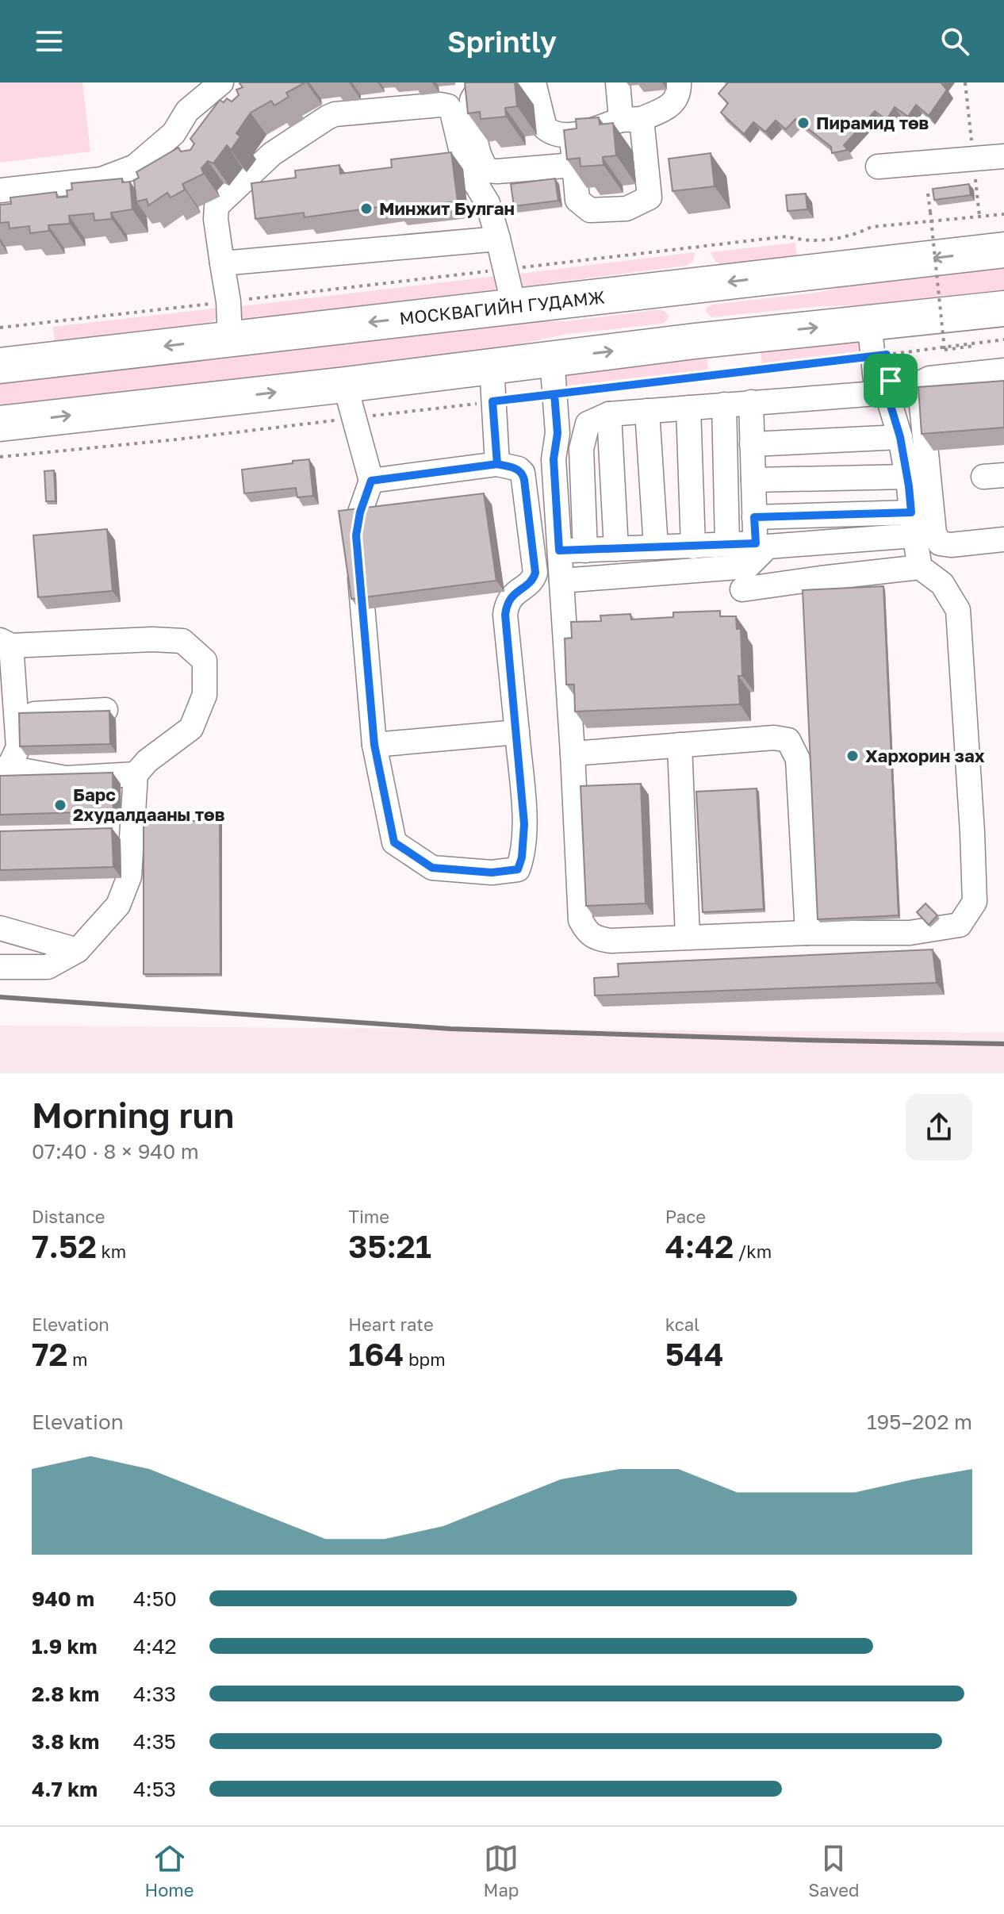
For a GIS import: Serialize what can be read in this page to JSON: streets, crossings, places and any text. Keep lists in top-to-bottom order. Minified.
{"streets":{"highway":["МОСКВАГИЙН ГУДАМЖ"]},"places":["Пирамид төв","Минжит Булган","Хархорин зах","Барс 2худалдааны төв"],"page":{"header":"Sprintly","heading":["Morning run","07:40 · 8 × 940 m"],"stats":[["Distance","7.52 km"],["Time","35:21"],["Pace","4:42 /km"],["Elevation","72 m"],["Heart rate","164 bpm"],["kcal","544"]],"chart":["Elevation","195–202 m"],"list":[{"name":"940 m","note":"4:50"},{"name":"1.9 km","note":"4:42"},{"name":"2.8 km","note":"4:33"},{"name":"3.8 km","note":"4:35"},{"name":"4.7 km","note":"4:53"}],"tabs":["Home","Map","Saved"]}}
